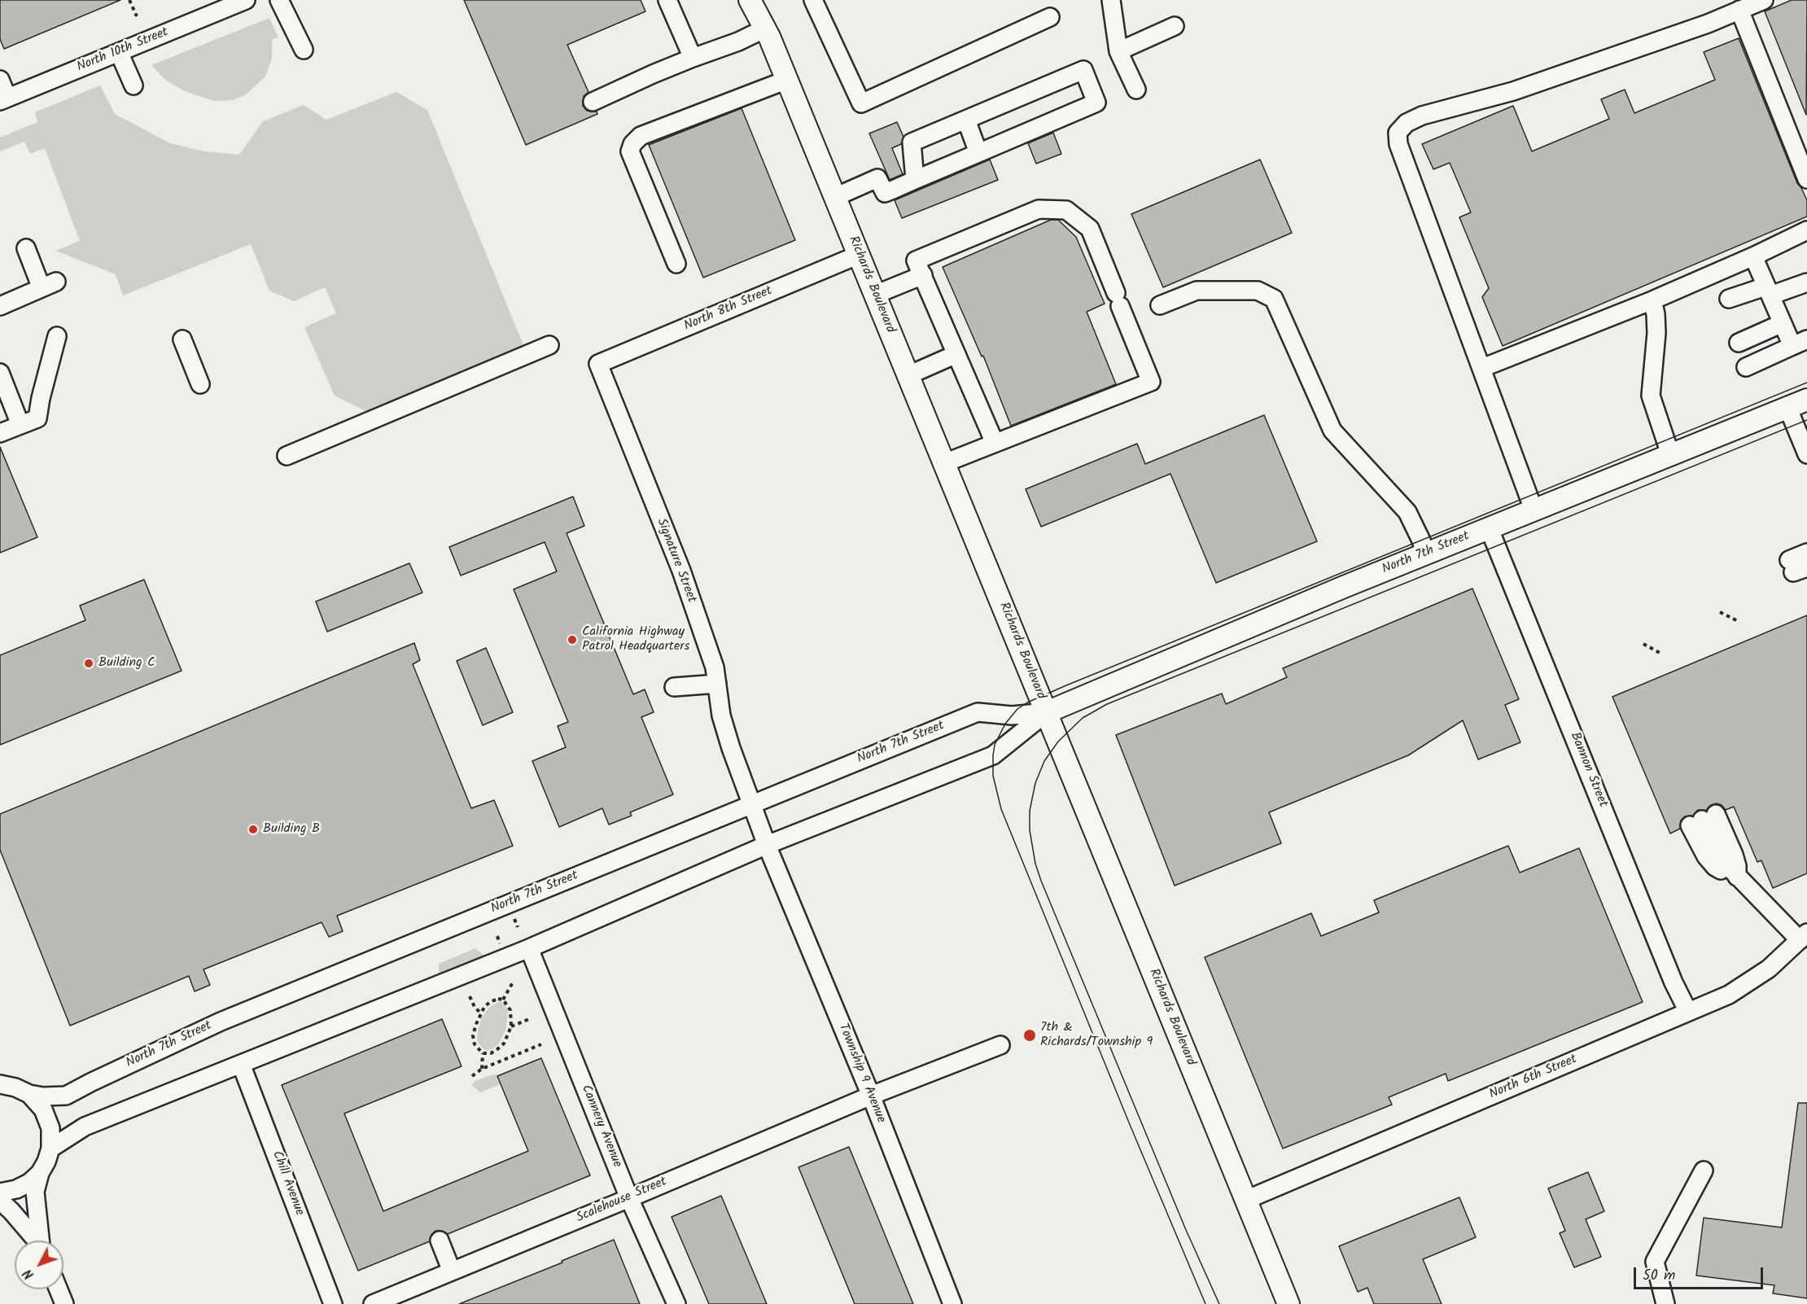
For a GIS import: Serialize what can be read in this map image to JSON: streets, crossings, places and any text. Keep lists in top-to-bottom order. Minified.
{"streets":{"main road":["Richards Boulevard","North 7th Street"],"street":["North 10th Street","North 8th Street","Signature Street","Bannon Street","Township 9 Avenue","North 6th Street","Cannery Avenue","Chill Avenue","Scalehouse Street"]},"crossings":[["Richards Boulevard","North 8th Street"],["Richards Boulevard","North 7th Street"],["Richards Boulevard","North 6th Street"],["North 8th Street","Signature Street"],["North 7th Street","Signature Street"],["North 7th Street","Bannon Street"],["North 7th Street","Township 9 Avenue"],["North 7th Street","Cannery Avenue"],["North 7th Street","Chill Avenue"],["Signature Street","Township 9 Avenue"],["Bannon Street","North 6th Street"],["Township 9 Avenue","Scalehouse Street"],["Cannery Avenue","Scalehouse Street"]],"places":["California Highway Patrol Headquarters","Building C","Building B","7th & Richards/Township 9"],"scale_bar":"50 m","north":"bottom left"}
